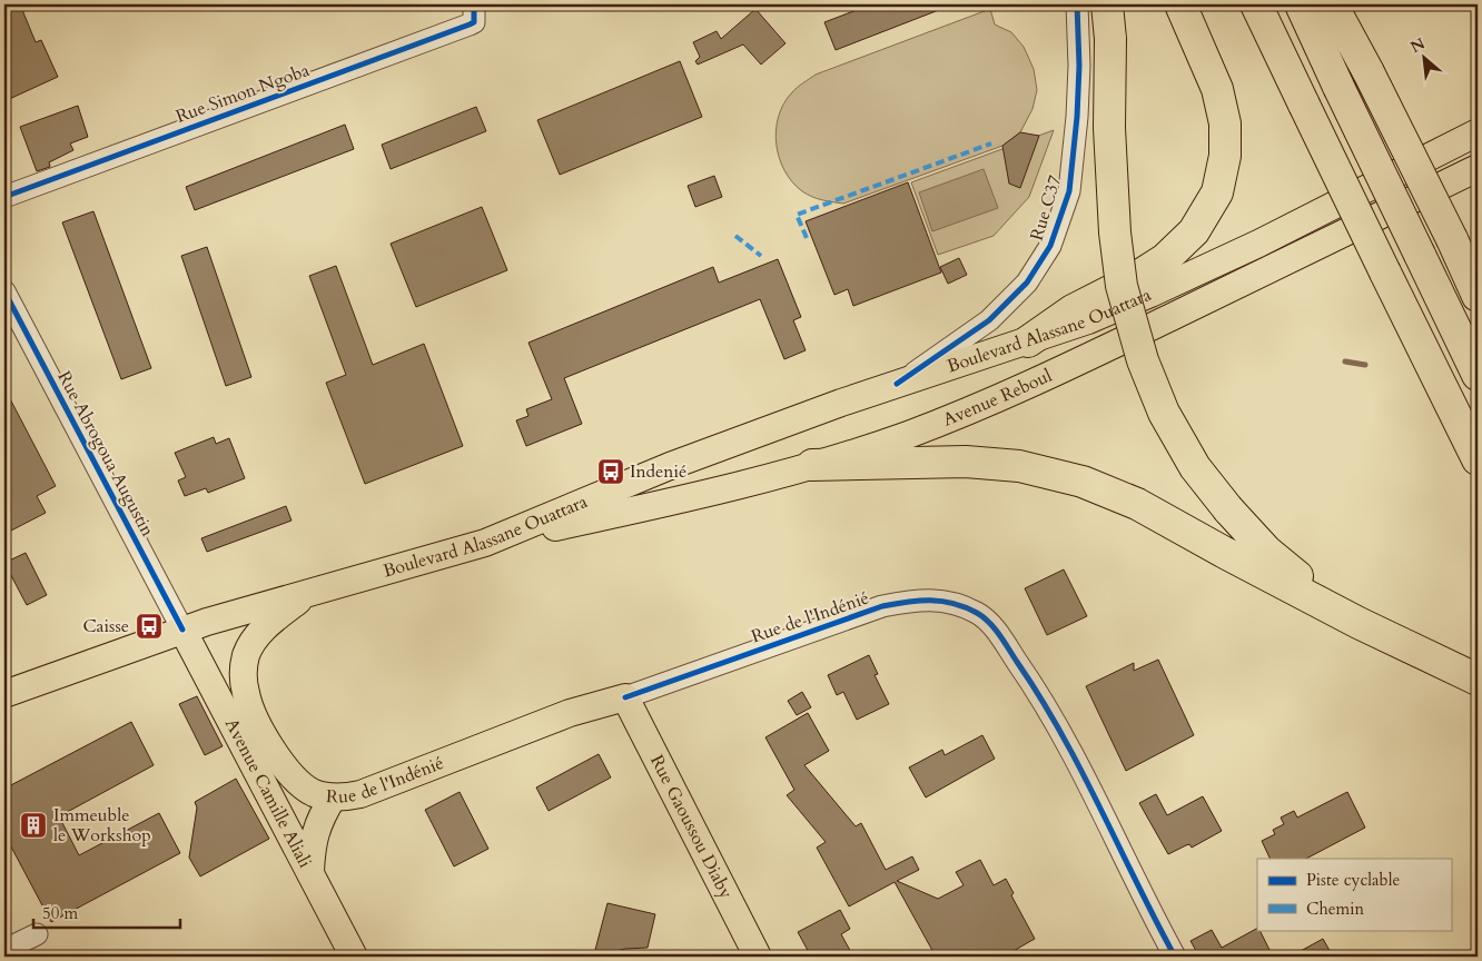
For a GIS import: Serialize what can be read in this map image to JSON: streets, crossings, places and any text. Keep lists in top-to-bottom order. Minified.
{"streets":{"main road":["Boulevard Alassane Ouattara","Avenue Reboul","Rue de l'Indénié","Avenue Camille Aliali","Rue Gaoussou Diaby"],"street":["Rue Simon Ngoba","Rue C37","Rue Abrogoua Augustin"]},"crossings":[["Rue C37","Boulevard Alassane Ouattara"],["Boulevard Alassane Ouattara","Avenue Reboul"],["Boulevard Alassane Ouattara","Rue Abrogoua Augustin"],["Boulevard Alassane Ouattara","Rue de l'Indénié"],["Boulevard Alassane Ouattara","Avenue Camille Aliali"],["Rue Abrogoua Augustin","Avenue Camille Aliali"],["Rue de l'Indénié","Rue Gaoussou Diaby"]],"places":{"bus stop":["Indenié","Caisse"],"building":["Immeuble le Workshop"]},"legend":["Piste cyclable","Chemin"],"scale_bar":"50 m","north":"top left"}
